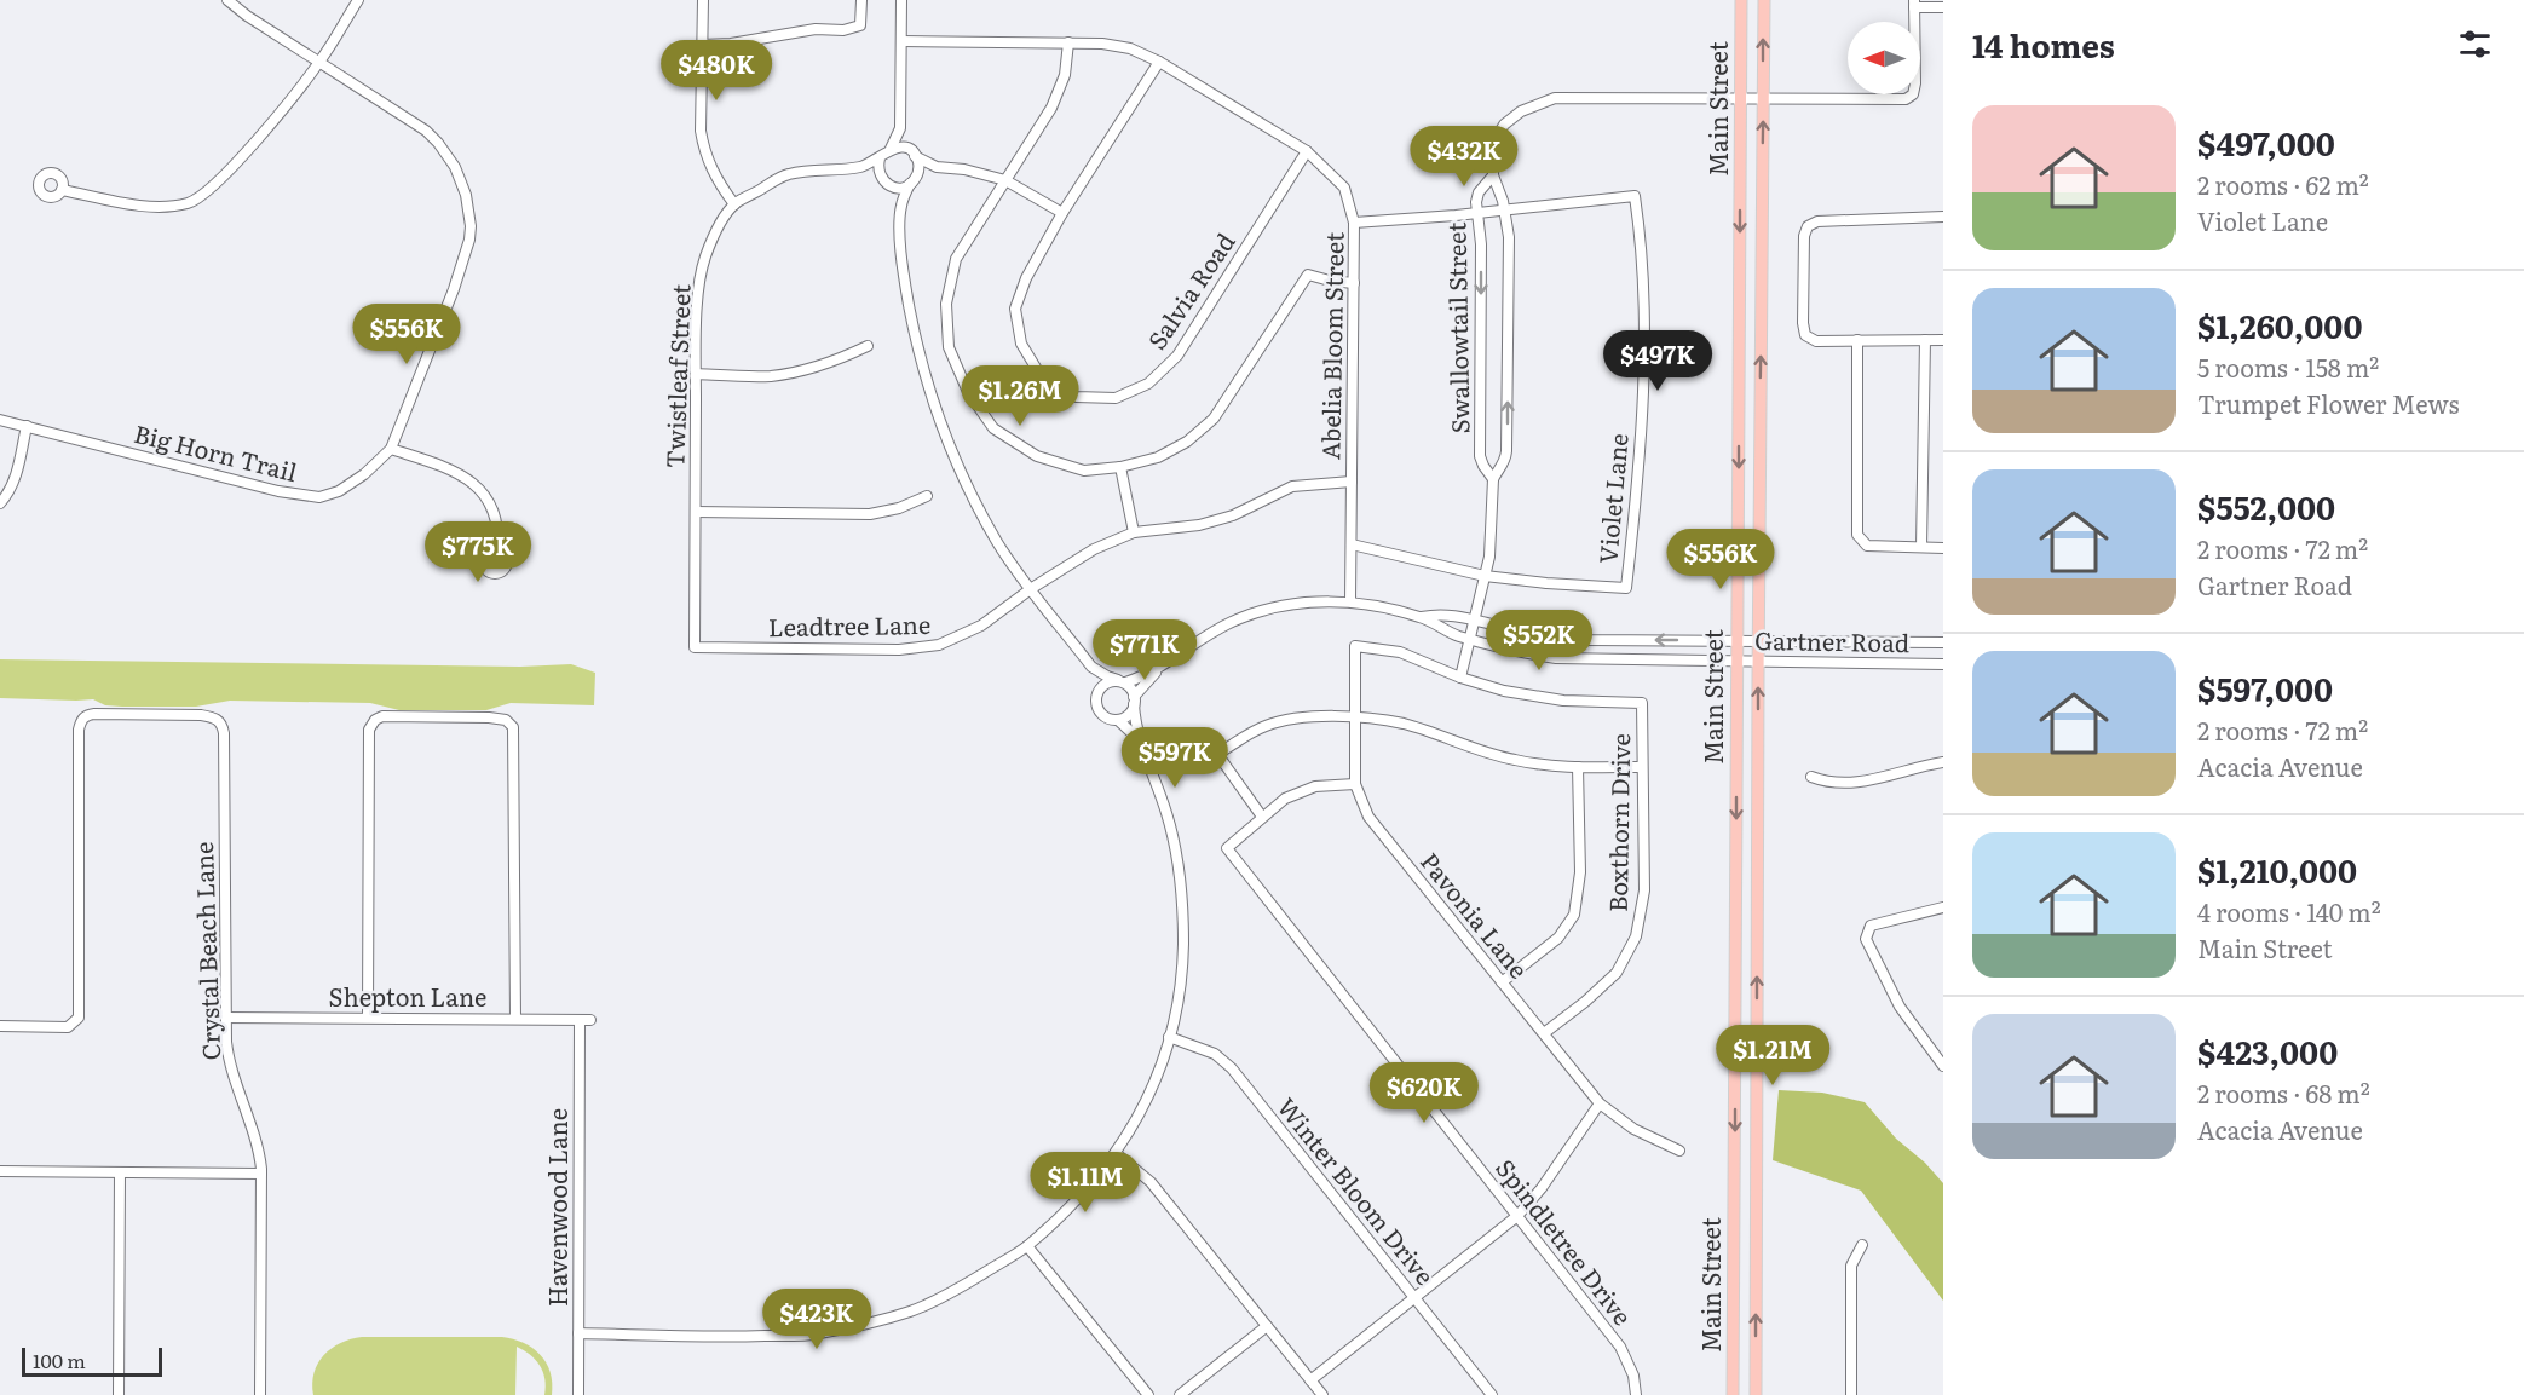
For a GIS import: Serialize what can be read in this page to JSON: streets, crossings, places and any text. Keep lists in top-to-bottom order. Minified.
{"streets":{"main road":["Main Street"],"street":["Salvia Road","Swallowtail Street","Abelia Bloom Street","Twistleaf Street","Big Horn Trail","Violet Lane","Leadtree Lane","Gartner Road","Boxthorn Drive","Pavonia Lane","Crystal Beach Lane","Shepton Lane","Winter Bloom Drive","Havenwood Lane","Spindletree Drive"]},"crossings":[["Main Street","Swallowtail Street"],["Main Street","Gartner Road"],["Salvia Road","Abelia Bloom Street"],["Swallowtail Street","Violet Lane"],["Swallowtail Street","Gartner Road"],["Swallowtail Street","Boxthorn Drive"],["Swallowtail Street","Pavonia Lane"],["Abelia Bloom Street","Leadtree Lane"],["Abelia Bloom Street","Gartner Road"],["Twistleaf Street","Leadtree Lane"],["Boxthorn Drive","Pavonia Lane"],["Crystal Beach Lane","Shepton Lane"],["Shepton Lane","Havenwood Lane"]],"scale_bar":"100 m","north":"left","page":{"heading":"14 homes","price":["$480K","$432K","$556K","$497K","$1.26M","$775K","$556K","$552K","$771K","$597K","$1.21M","$620K","$1.11M","$423K"],"list":[{"name":"$497,000","note":"2 rooms · 62 m² · Violet Lane"},{"name":"$1,260,000","note":"5 rooms · 158 m² · Trumpet Flower Mews"},{"name":"$552,000","note":"2 rooms · 72 m² · Gartner Road"},{"name":"$597,000","note":"2 rooms · 72 m² · Acacia Avenue"},{"name":"$1,210,000","note":"4 rooms · 140 m² · Main Street"},{"name":"$423,000","note":"2 rooms · 68 m² · Acacia Avenue"}],"scale":"100 m"}}
